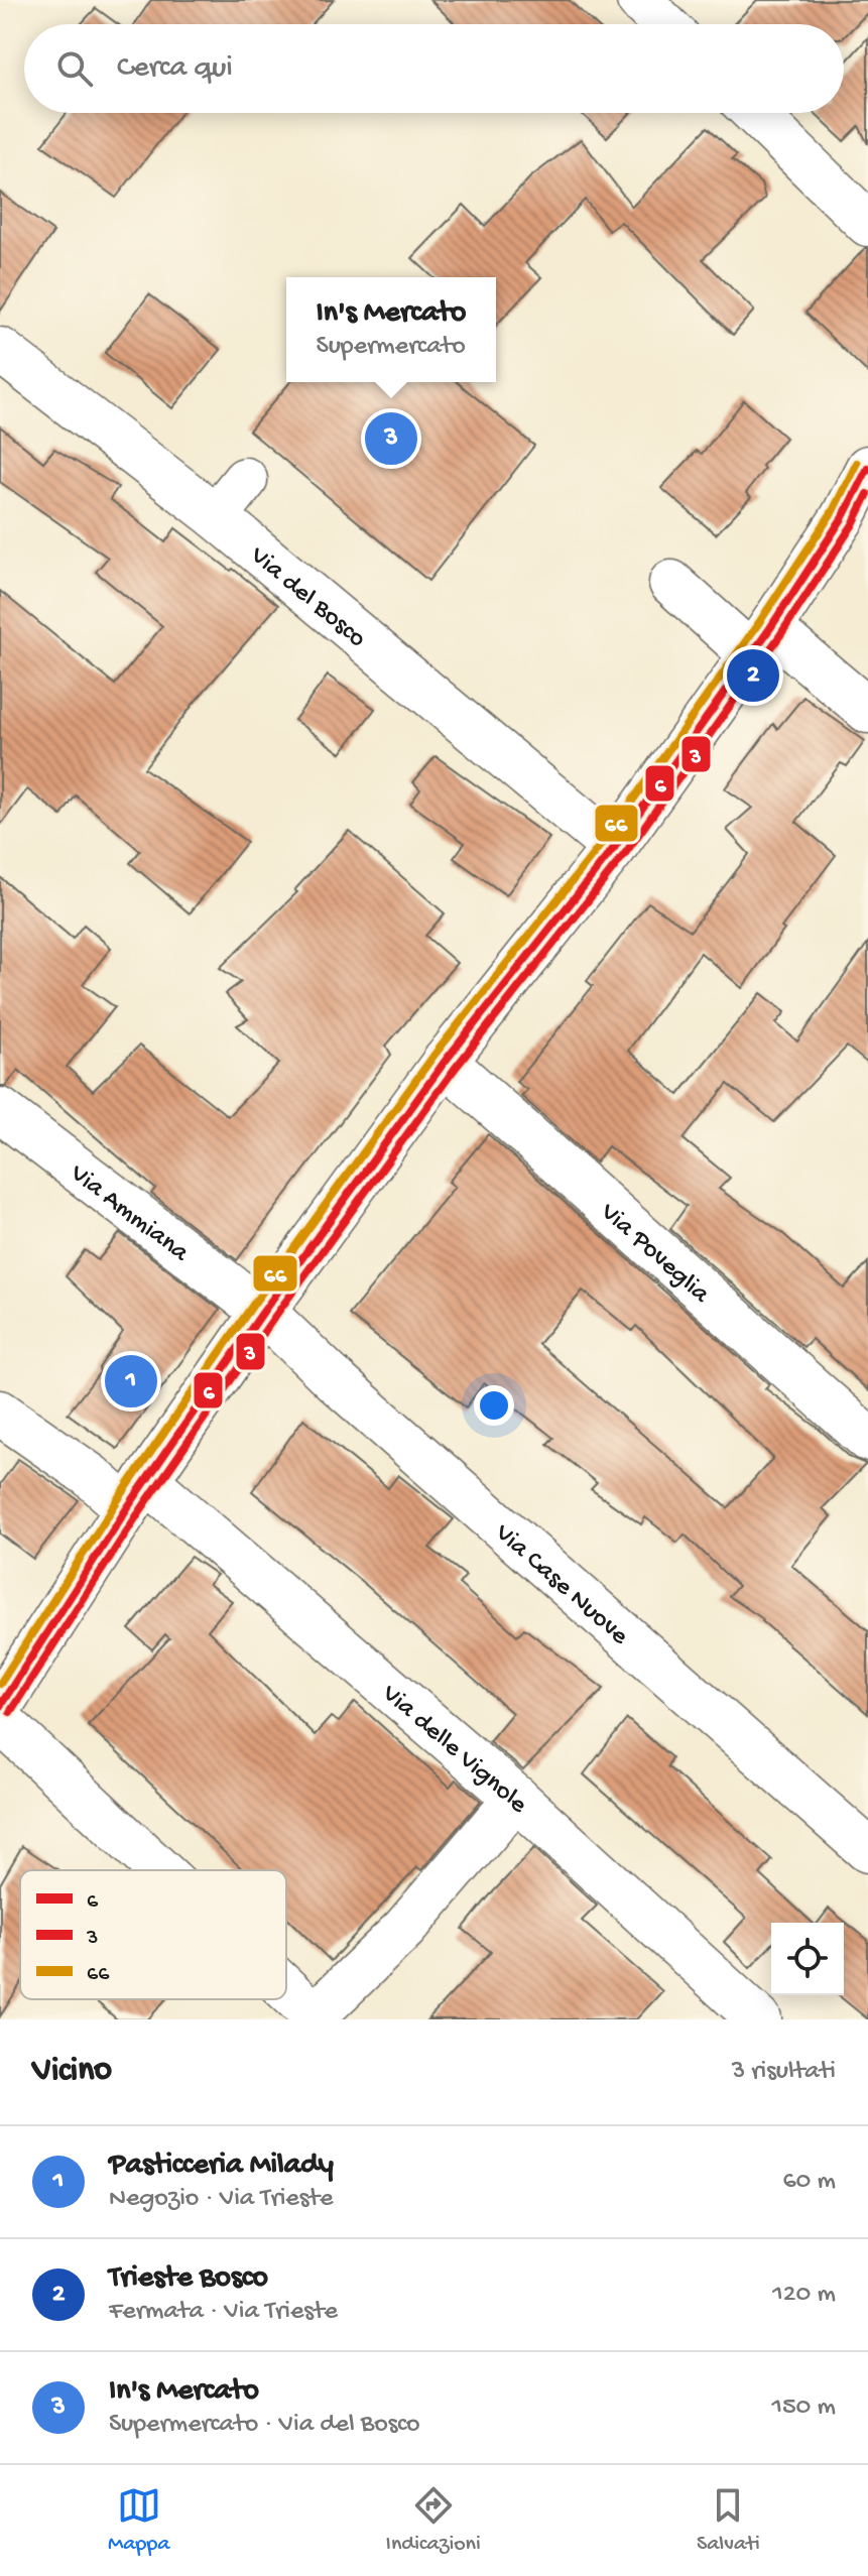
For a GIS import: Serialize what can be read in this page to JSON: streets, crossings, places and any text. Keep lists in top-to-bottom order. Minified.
{"streets":{"street":["Via del Bosco","Via Ammiana","Via Poveglia","Via Case Nuove","Via delle Vignole"]},"crossings":[["Via Ammiana","Via Case Nuove"]],"lines":["transit line 66","transit line 6","transit line 3"],"legend":["6","3","66"],"page":{"search":"Cerca qui","popup":["In's Mercato","Supermercato"],"pins":["3","2","1"],"heading":["Vicino","3 risultati"],"list":[{"mark":"1","name":"Pasticceria Milady","note":"Negozio · Via Trieste","value":"60 m"},{"mark":"2","name":"Trieste Bosco","note":"Fermata · Via Trieste","value":"120 m"},{"mark":"3","name":"In's Mercato","note":"Supermercato · Via del Bosco","value":"150 m"}],"nav":["Mappa","Indicazioni","Salvati"]}}
